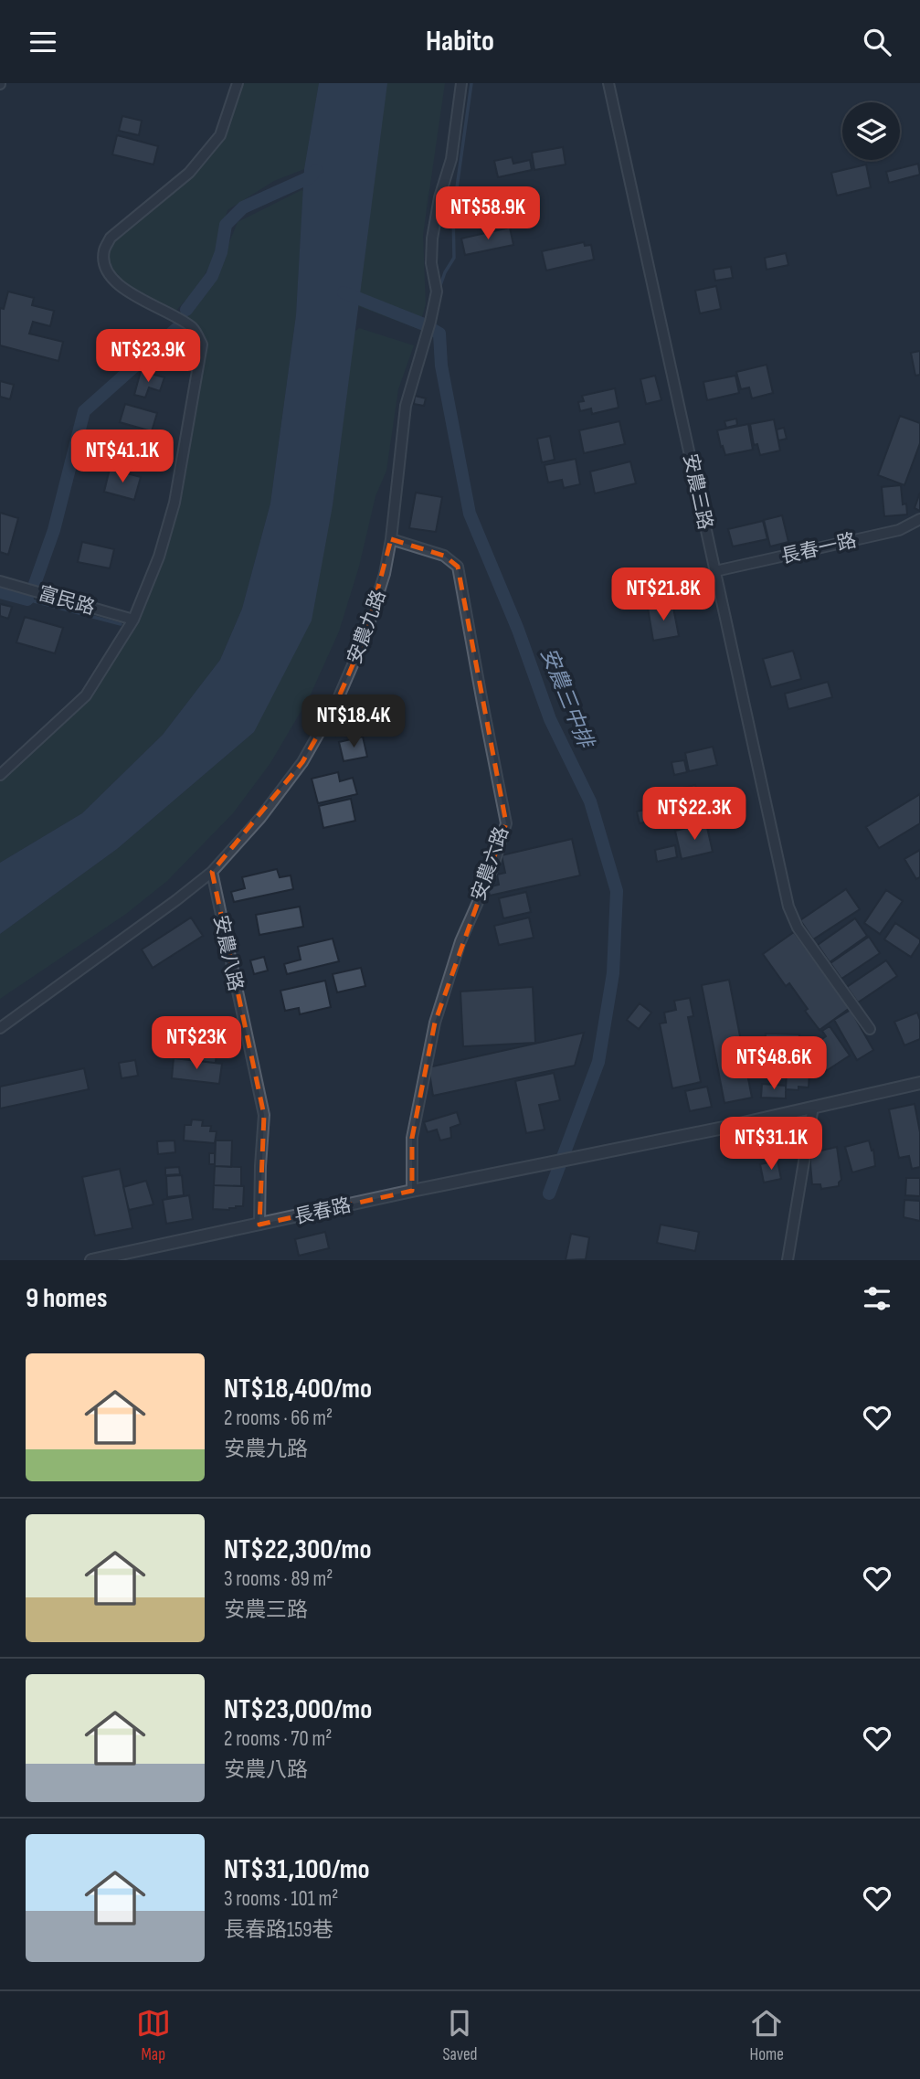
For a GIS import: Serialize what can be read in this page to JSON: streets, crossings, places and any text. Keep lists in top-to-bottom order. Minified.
{"streets":{"street":["安農三路","長春一路","富民路","安農九路","安農六路","安農八路","長春路"]},"crossings":[["安農三路","長春一路"],["安農九路","安農六路"],["安農九路","安農八路"],["安農六路","長春路"],["安農八路","長春路"]],"water":["安農三中排"],"page":{"header":"Habito","price":["NT$58.9K","NT$23.9K","NT$41.1K","NT$21.8K","NT$18.4K","NT$22.3K","NT$23K","NT$48.6K","NT$31.1K"],"heading":"9 homes","list":[{"name":"NT$18,400/mo","note":"2 rooms · 66 m² · 安農九路"},{"name":"NT$22,300/mo","note":"3 rooms · 89 m² · 安農三路"},{"name":"NT$23,000/mo","note":"2 rooms · 70 m² · 安農八路"},{"name":"NT$31,100/mo","note":"3 rooms · 101 m² · 長春路159巷"}],"tabs":["Map","Saved","Home"]}}
